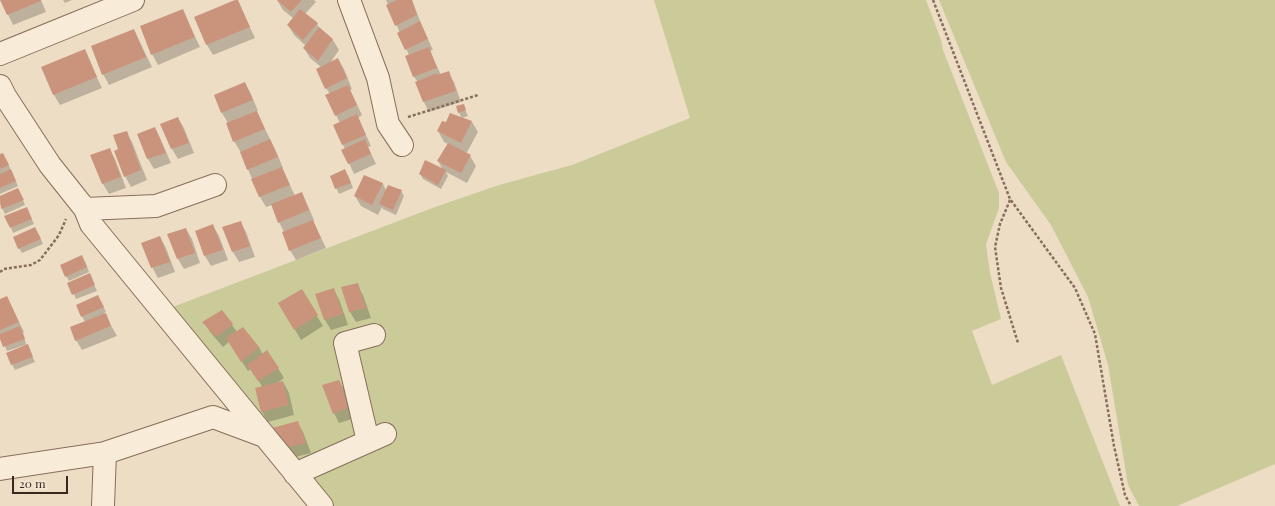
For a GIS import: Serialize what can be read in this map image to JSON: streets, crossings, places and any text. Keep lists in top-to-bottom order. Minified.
{"scale_bar":"20 m"}
